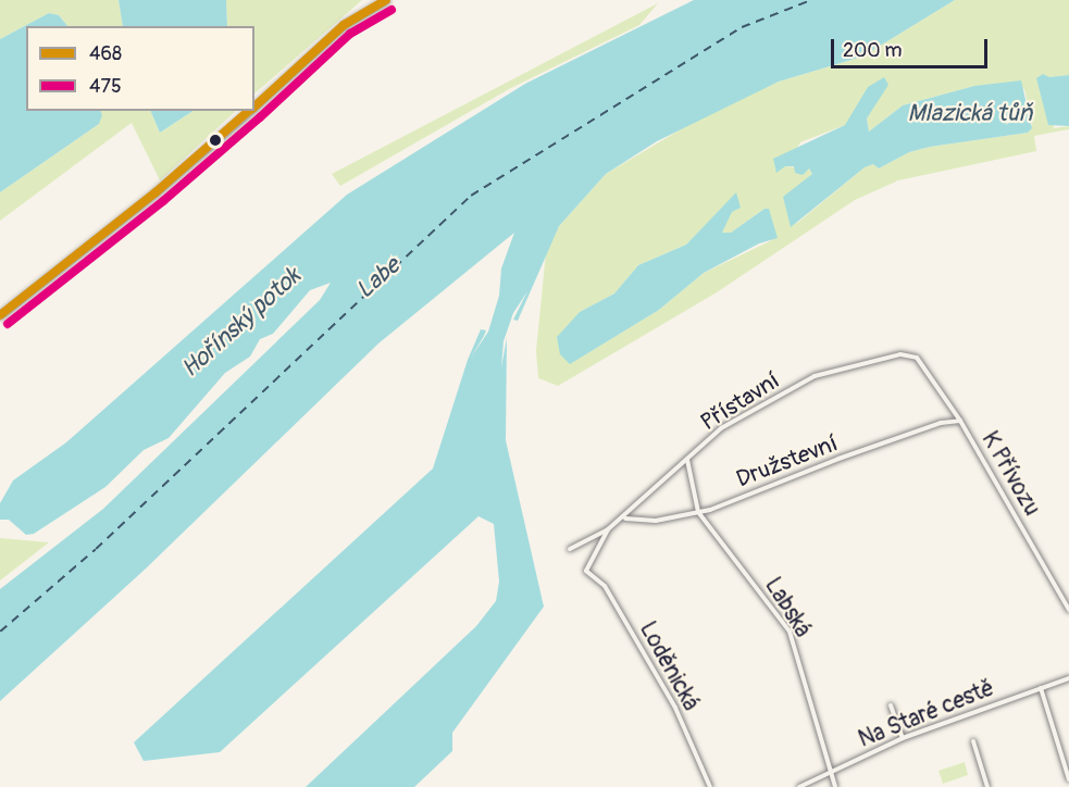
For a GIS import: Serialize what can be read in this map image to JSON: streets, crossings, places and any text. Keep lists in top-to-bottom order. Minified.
{"streets":{"street":["Přístavní","Družstevní","K Přívozu","Labská","Loděnická","Na Staré cestě"]},"crossings":[["Přístavní","Družstevní"],["Přístavní","K Přívozu"],["Přístavní","Labská"],["Přístavní","Loděnická"],["Družstevní","K Přívozu"],["Družstevní","Labská"],["Labská","Na Staré cestě"]],"water":["Mlazická tůň","Labe","Hořínský potok"],"lines":["transit line 468","transit line 475"],"legend":["468","475"],"scale_bar":"200 m"}
